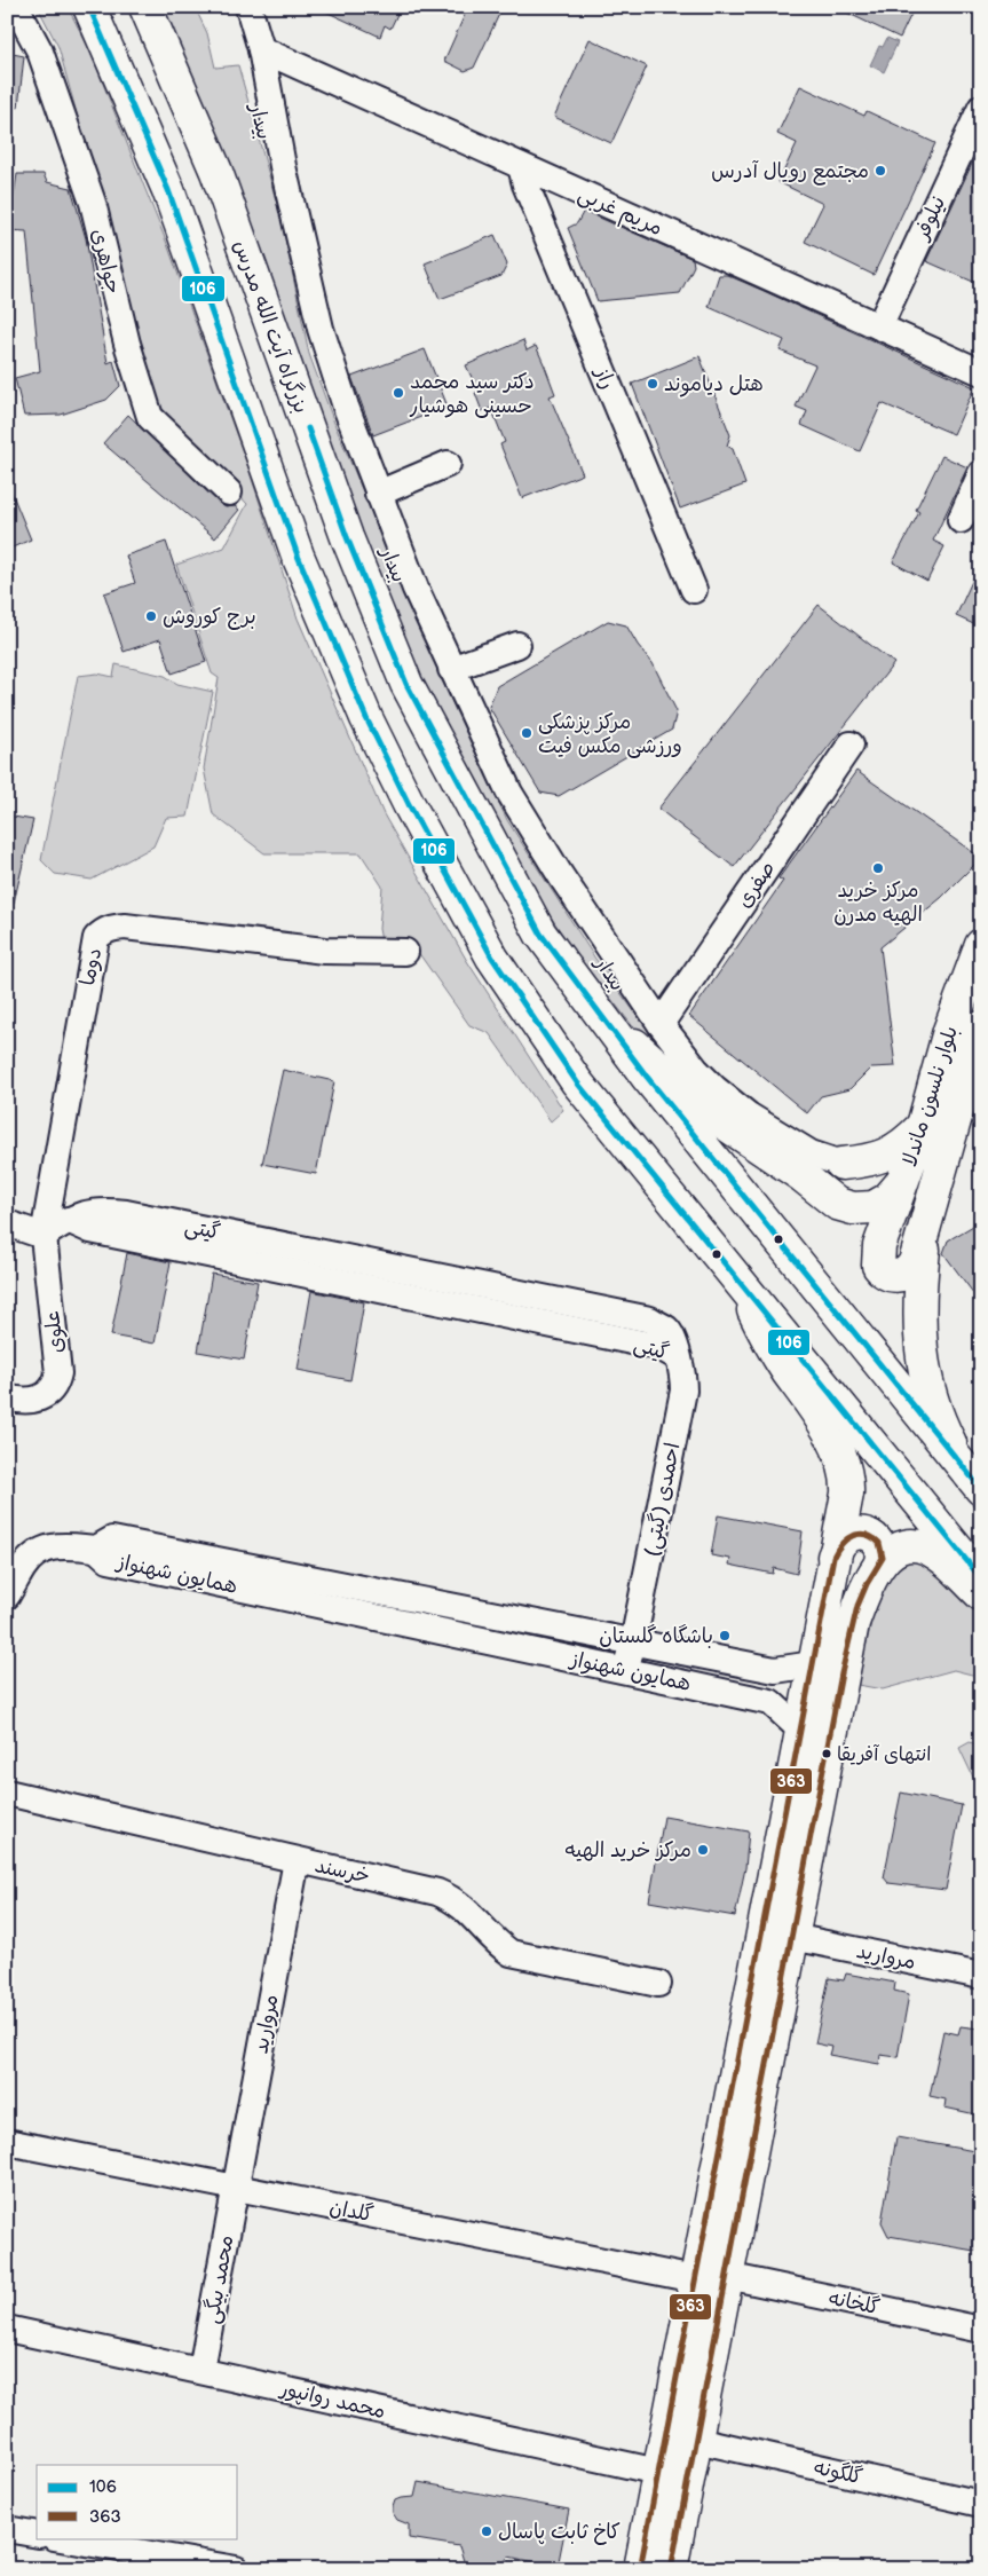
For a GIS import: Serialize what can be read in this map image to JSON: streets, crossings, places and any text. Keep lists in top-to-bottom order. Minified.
{"streets":{"main road":["بزرگراه آیت الله مدرس","بلوار نلسون ماندلا"],"street":["بیدار","مریم غربی","نیلوفر","جواهری","راز","صفری","دوما","گیتی","علوی","احمدی (گیتی)","همایون شهنواز","خرسند","مروارید","گلدان","محمد بيگی","گلخانه","محمد روانپور","گلگونه"]},"crossings":[["بیدار","مریم غربی"],["بیدار","صفری"],["مریم غربی","نیلوفر"],["مریم غربی","راز"],["دوما","گیتی"],["دوما","علوی"],["گیتی","علوی"],["گیتی","احمدی (گیتی)"],["احمدی (گیتی)","همایون شهنواز"],["خرسند","مروارید"],["مروارید","گلدان"],["مروارید","محمد بيگی"],["گلدان","محمد بيگی"],["محمد بيگی","محمد روانپور"]],"places":["مجتمع رویال آدرس","هتل دیاموند","دکتر سید محمد حسینی هوشیار","برج کوروش","مرکز پزشکی ورزشی مکس فیت","مرکز خرید الهیه مدرن","باشگاه گلستان","انتهای آفریقا","مرکز خرید الهیه","کاخ ثابت پاسال"],"lines":["transit line 106","transit line 363"],"legend":["106","363"]}
